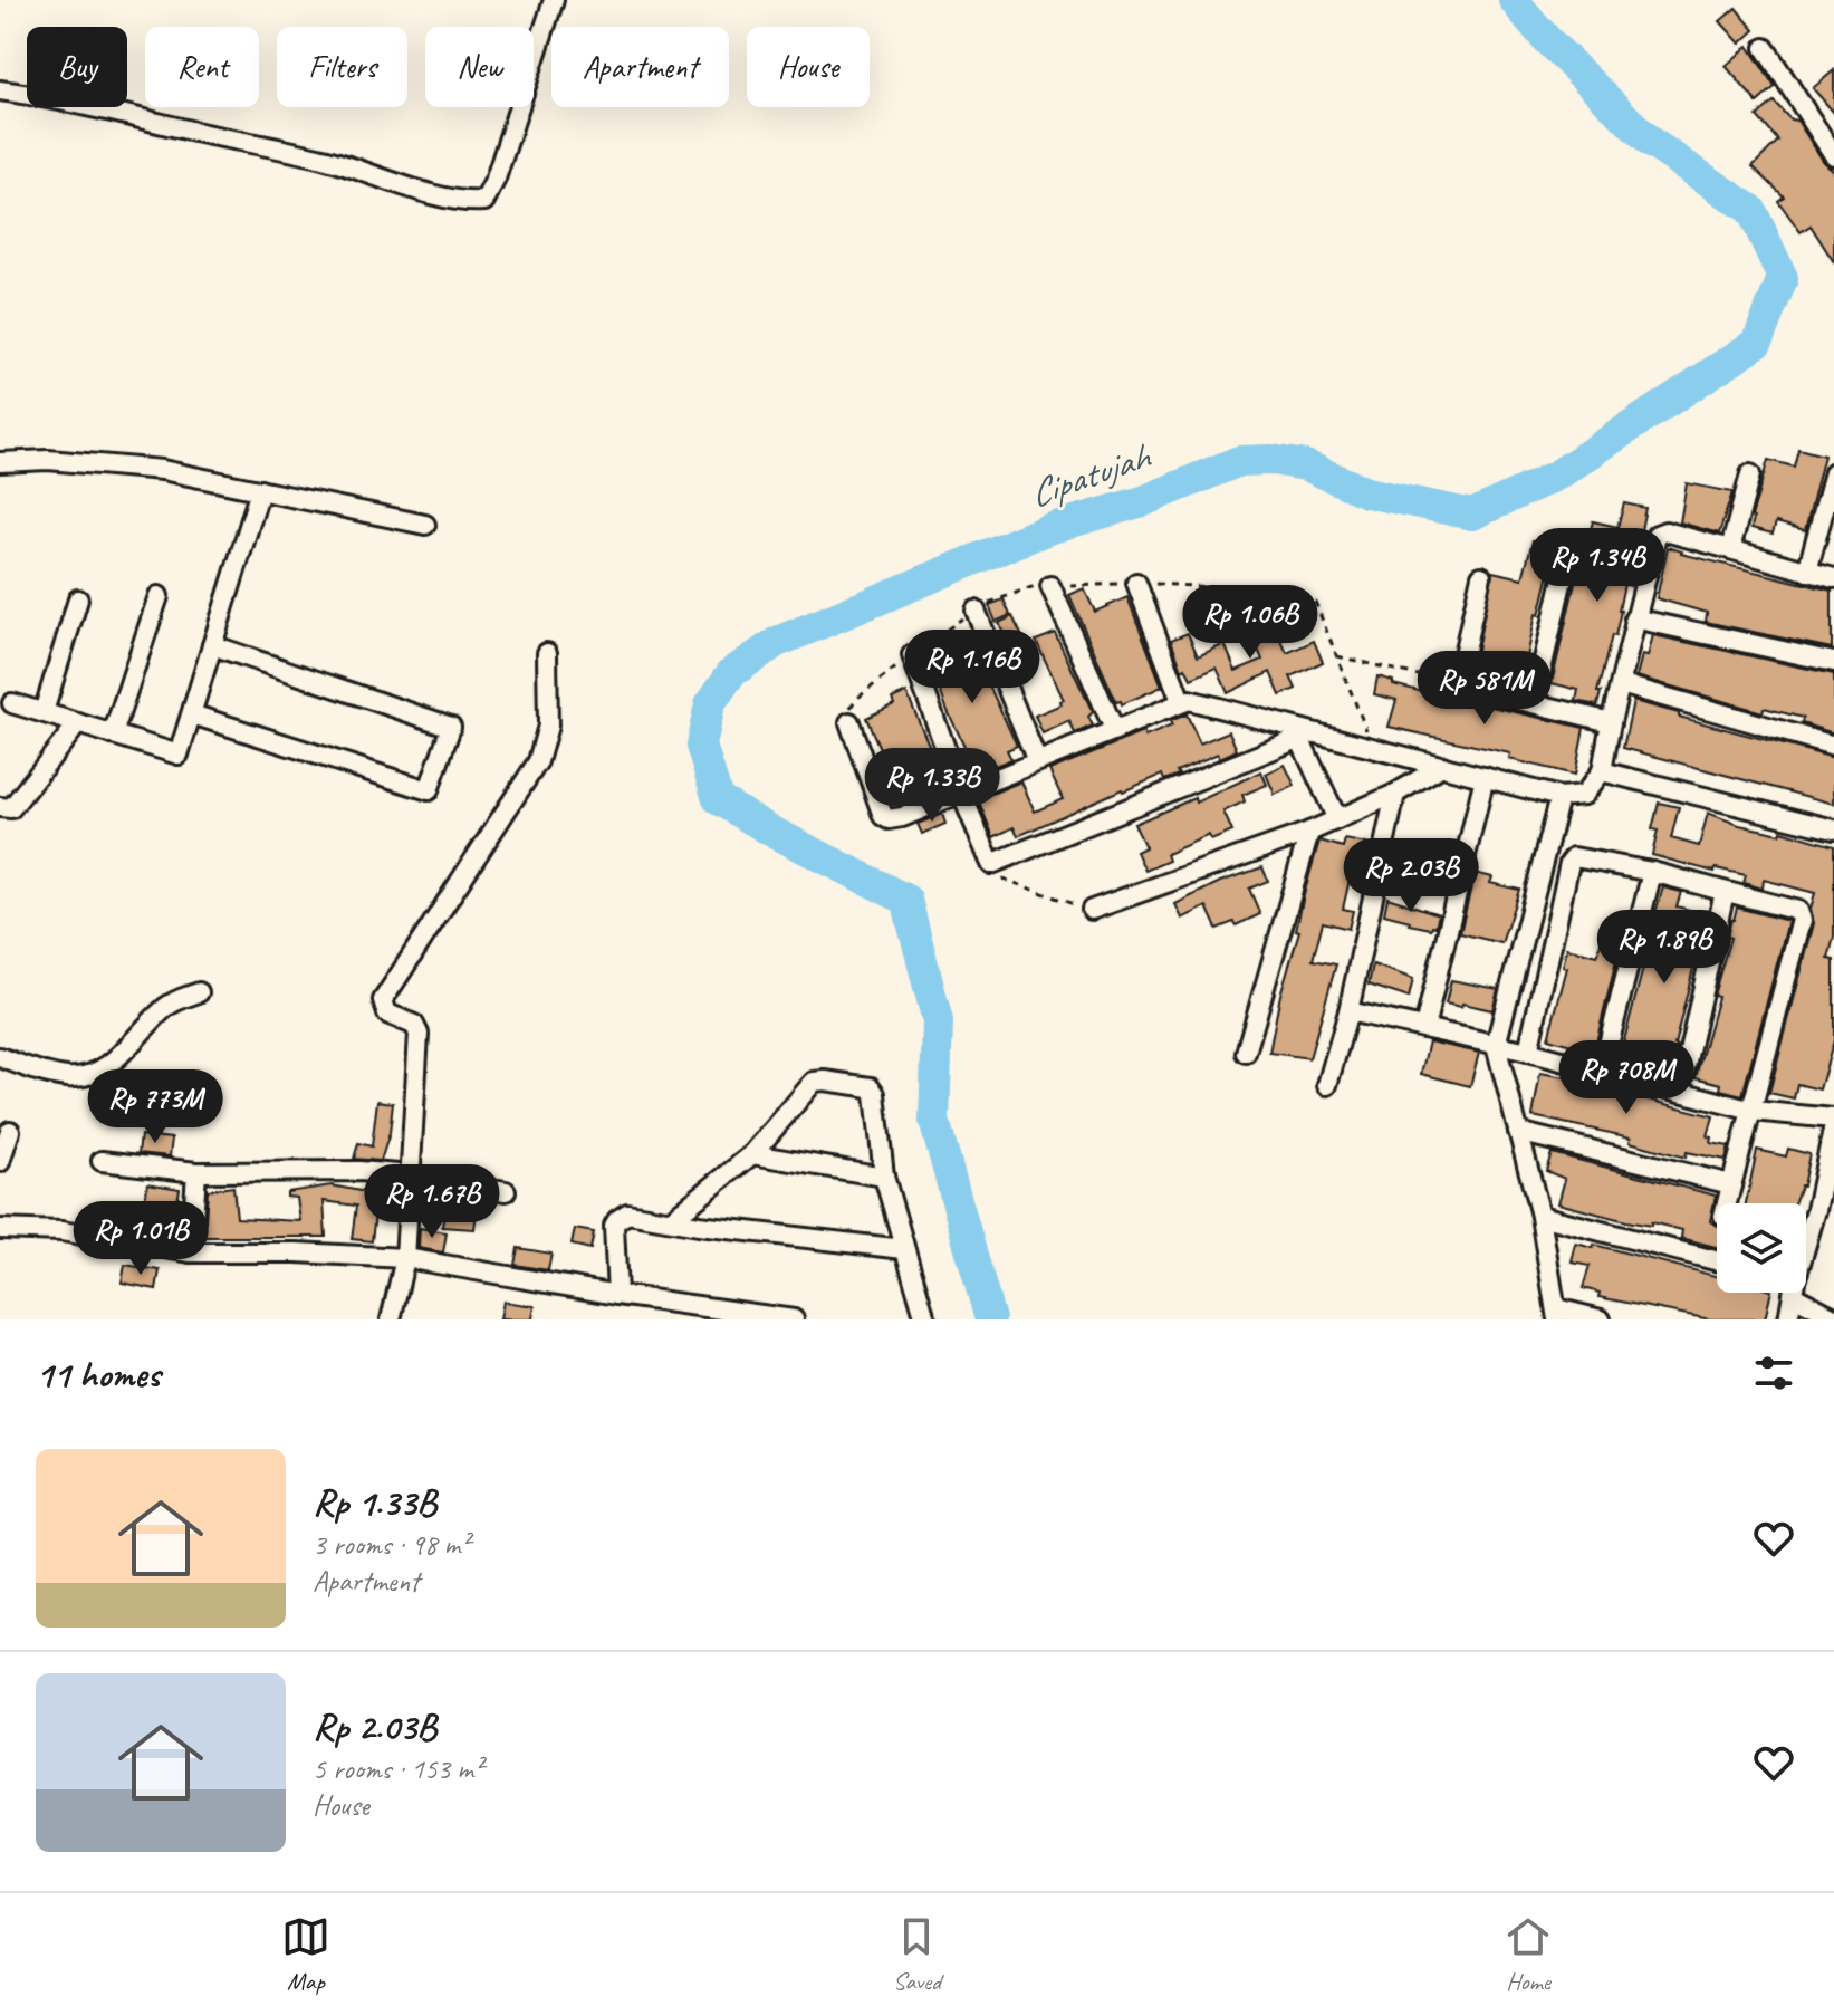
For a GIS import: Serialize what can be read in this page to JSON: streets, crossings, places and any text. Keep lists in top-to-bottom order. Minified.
{"water":["Cipatujah"],"page":{"chip":["Buy","Rent","Filters","New","Apartment","House"],"price":["Rp 1.34B","Rp 1.06B","Rp 1.16B","Rp 581M","Rp 1.33B","Rp 2.03B","Rp 1.89B","Rp 708M","Rp 773M","Rp 1.67B","Rp 1.01B"],"heading":"11 homes","list":[{"name":"Rp 1.33B","note":"3 rooms · 98 m² · Apartment"},{"name":"Rp 2.03B","note":"5 rooms · 153 m² · House"}],"tabs":["Map","Saved","Home"]}}
